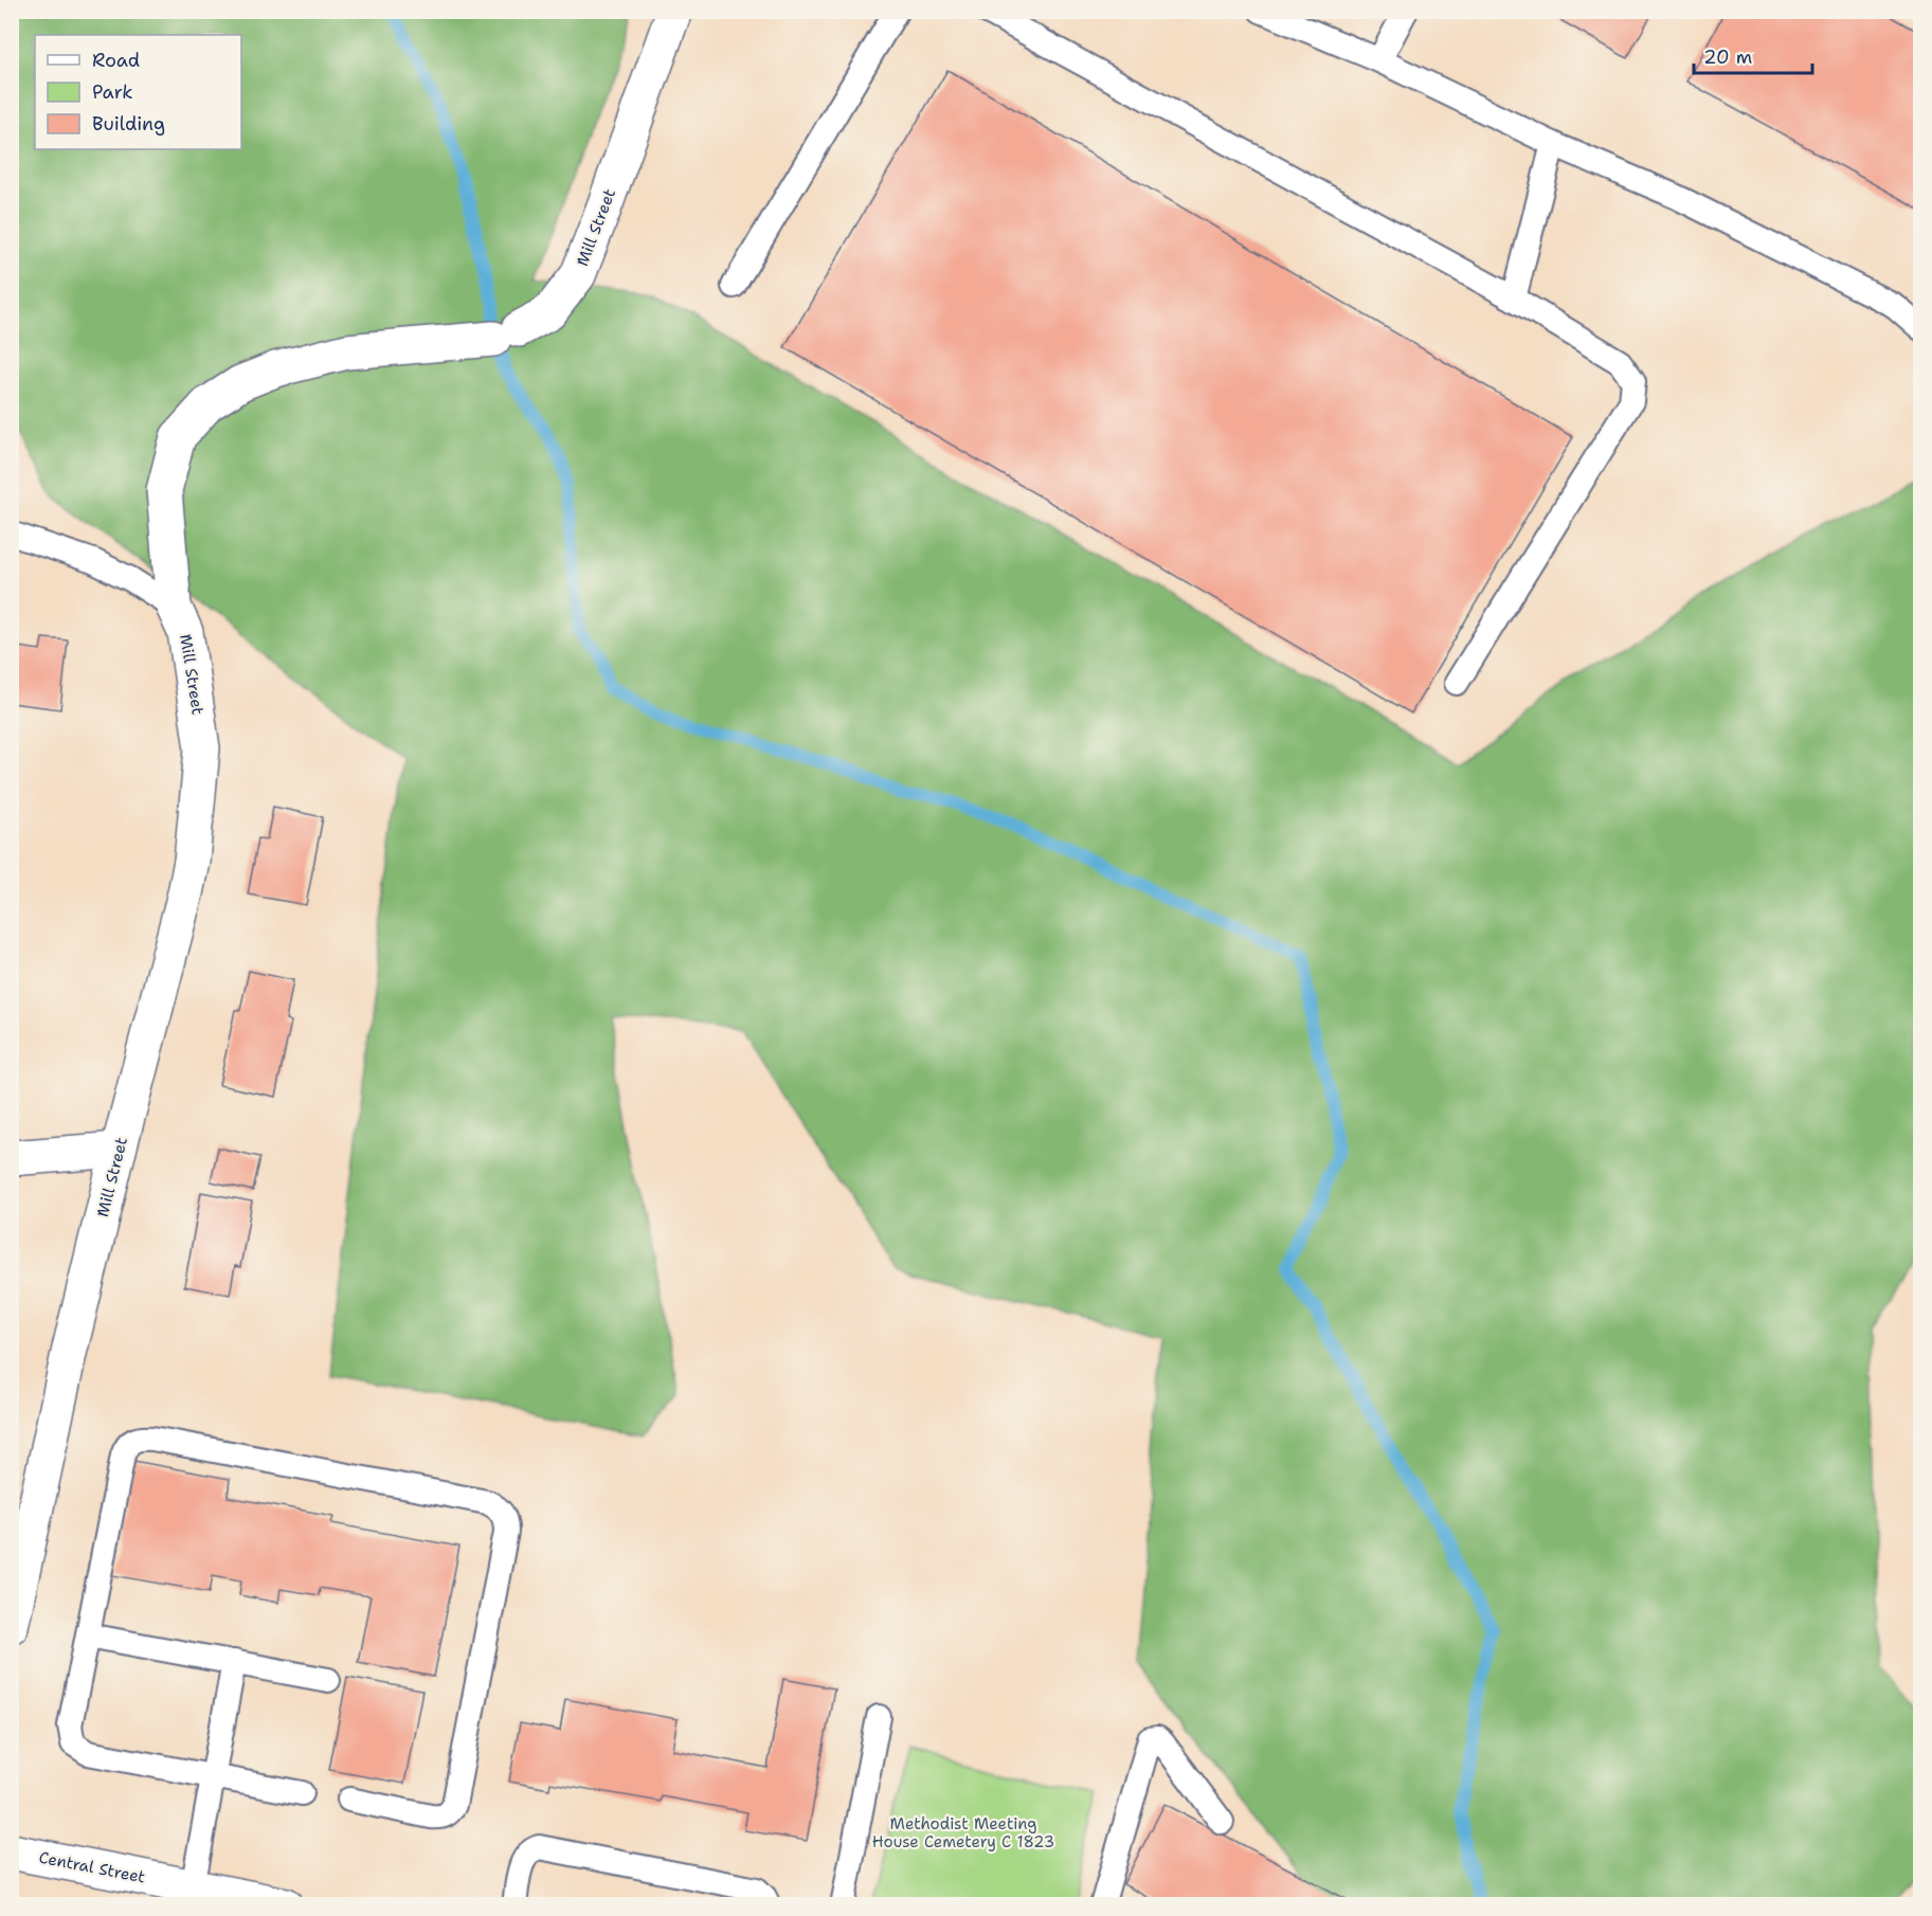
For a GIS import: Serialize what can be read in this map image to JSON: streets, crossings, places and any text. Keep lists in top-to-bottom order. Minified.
{"streets":{"street":["Mill Street","Central Street"]},"parks":["Methodist Meeting House Cemetery C 1823"],"legend":["Road","Park","Building"],"scale_bar":"20 m"}
